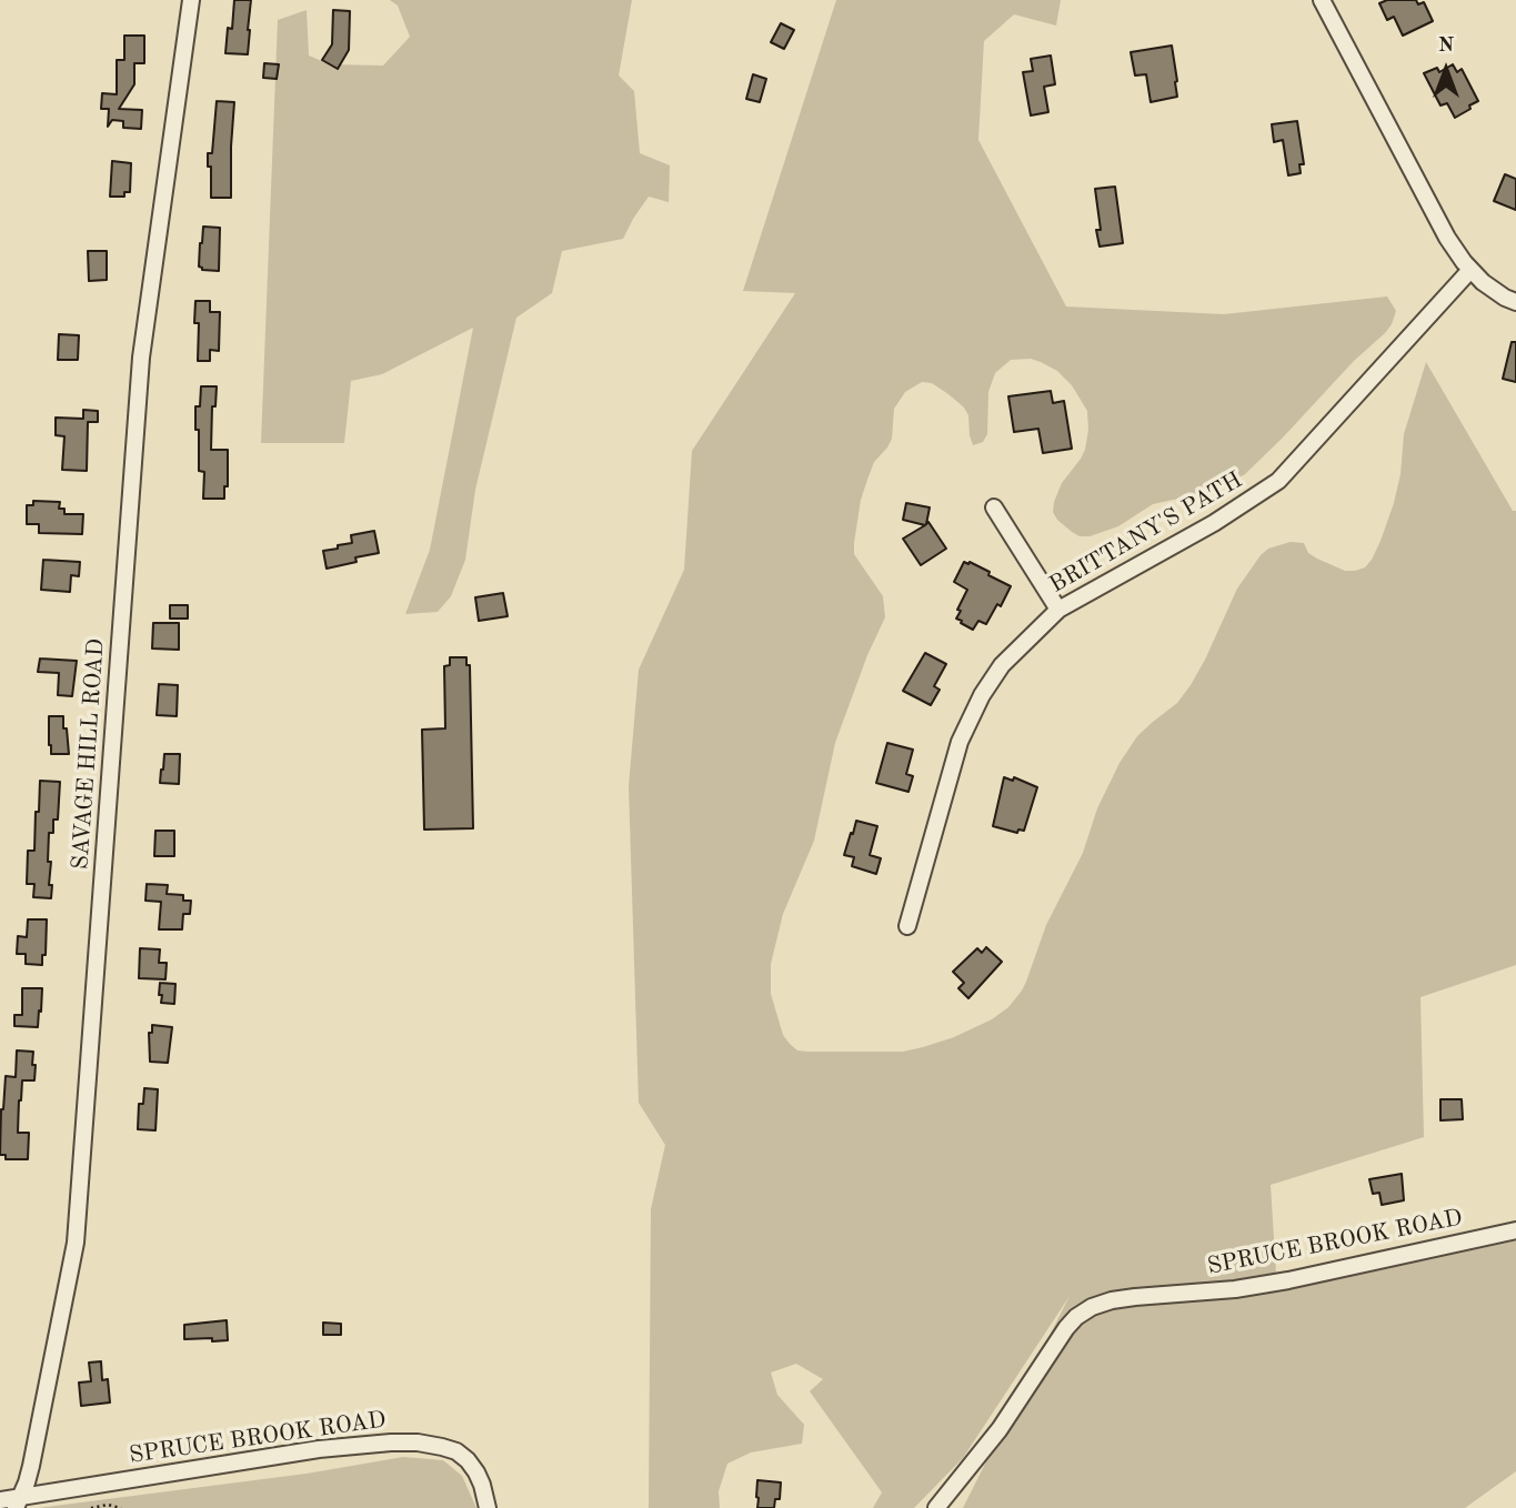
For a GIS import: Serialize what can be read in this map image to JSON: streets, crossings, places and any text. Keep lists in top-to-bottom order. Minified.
{"streets":{"street":["BRITTANY'S PATH","SAVAGE HILL ROAD","SPRUCE BROOK ROAD"]},"crossings":[["SAVAGE HILL ROAD","SPRUCE BROOK ROAD"]],"north":"top"}
